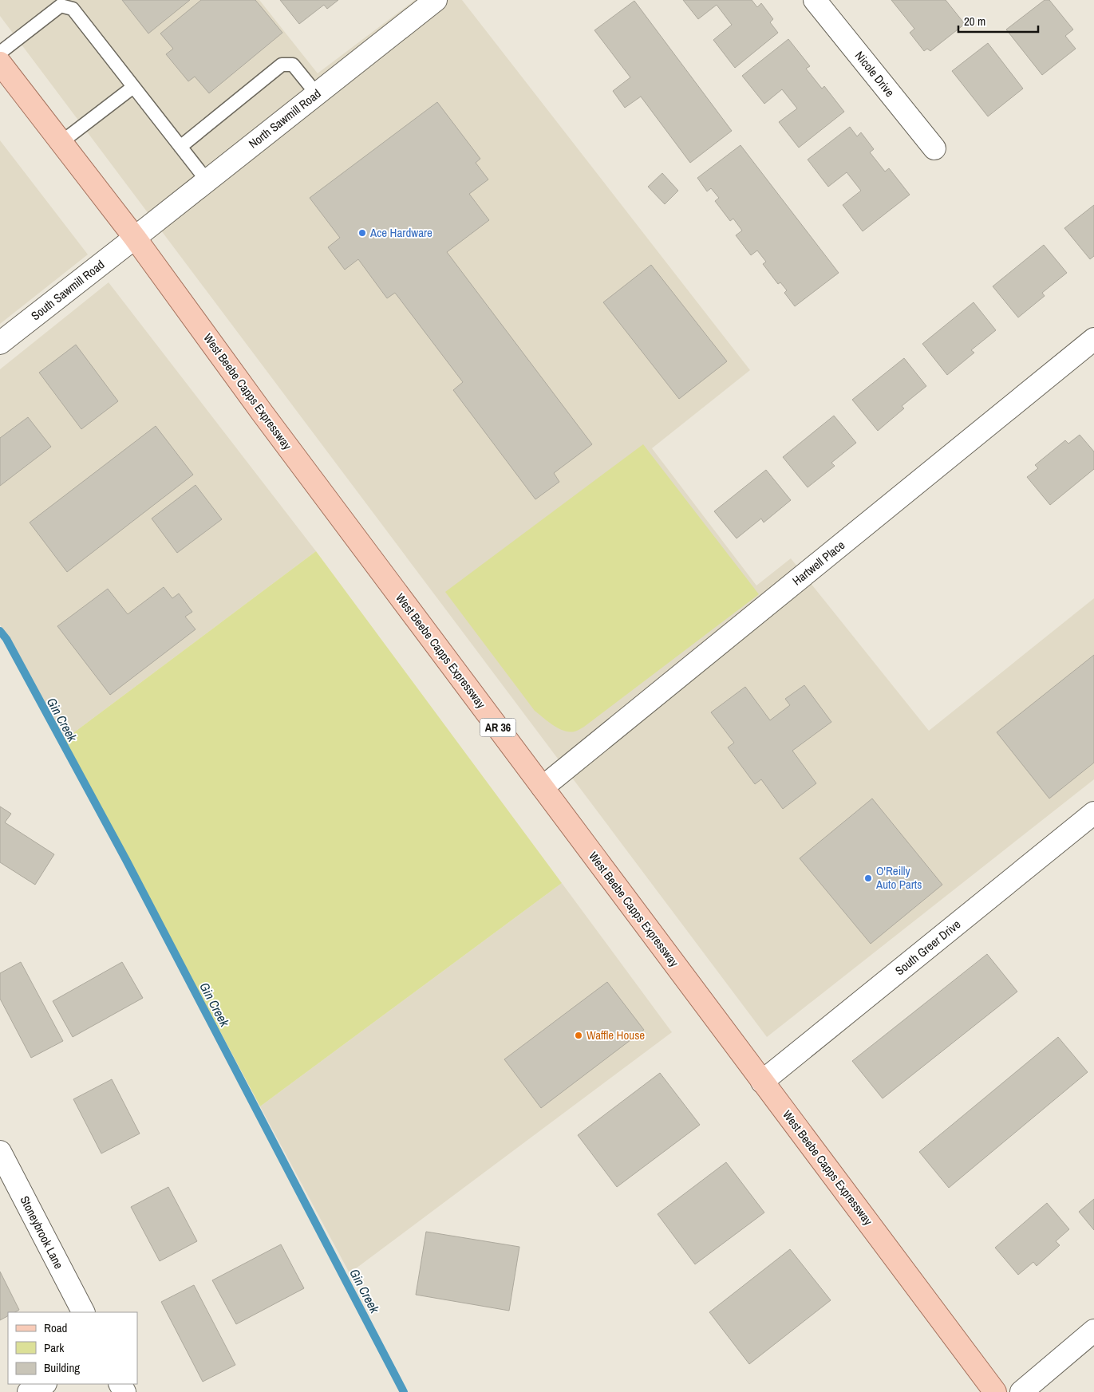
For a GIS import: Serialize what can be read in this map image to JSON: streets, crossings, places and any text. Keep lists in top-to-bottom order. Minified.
{"streets":{"main road":["West Beebe Capps Expressway","AR 36"],"street":["Nicole Drive","North Sawmill Road","South Sawmill Road","Hartwell Place","South Greer Drive","Stoneybrook Lane"]},"crossings":[["North Sawmill Road","South Sawmill Road"],["North Sawmill Road","West Beebe Capps Expressway"],["South Sawmill Road","West Beebe Capps Expressway"],["West Beebe Capps Expressway","Hartwell Place"],["West Beebe Capps Expressway","South Greer Drive"]],"water":["Gin Creek"],"places":["Ace Hardware","O'Reilly Auto Parts","Waffle House"],"legend":["Road","Park","Building"],"scale_bar":"20 m"}
